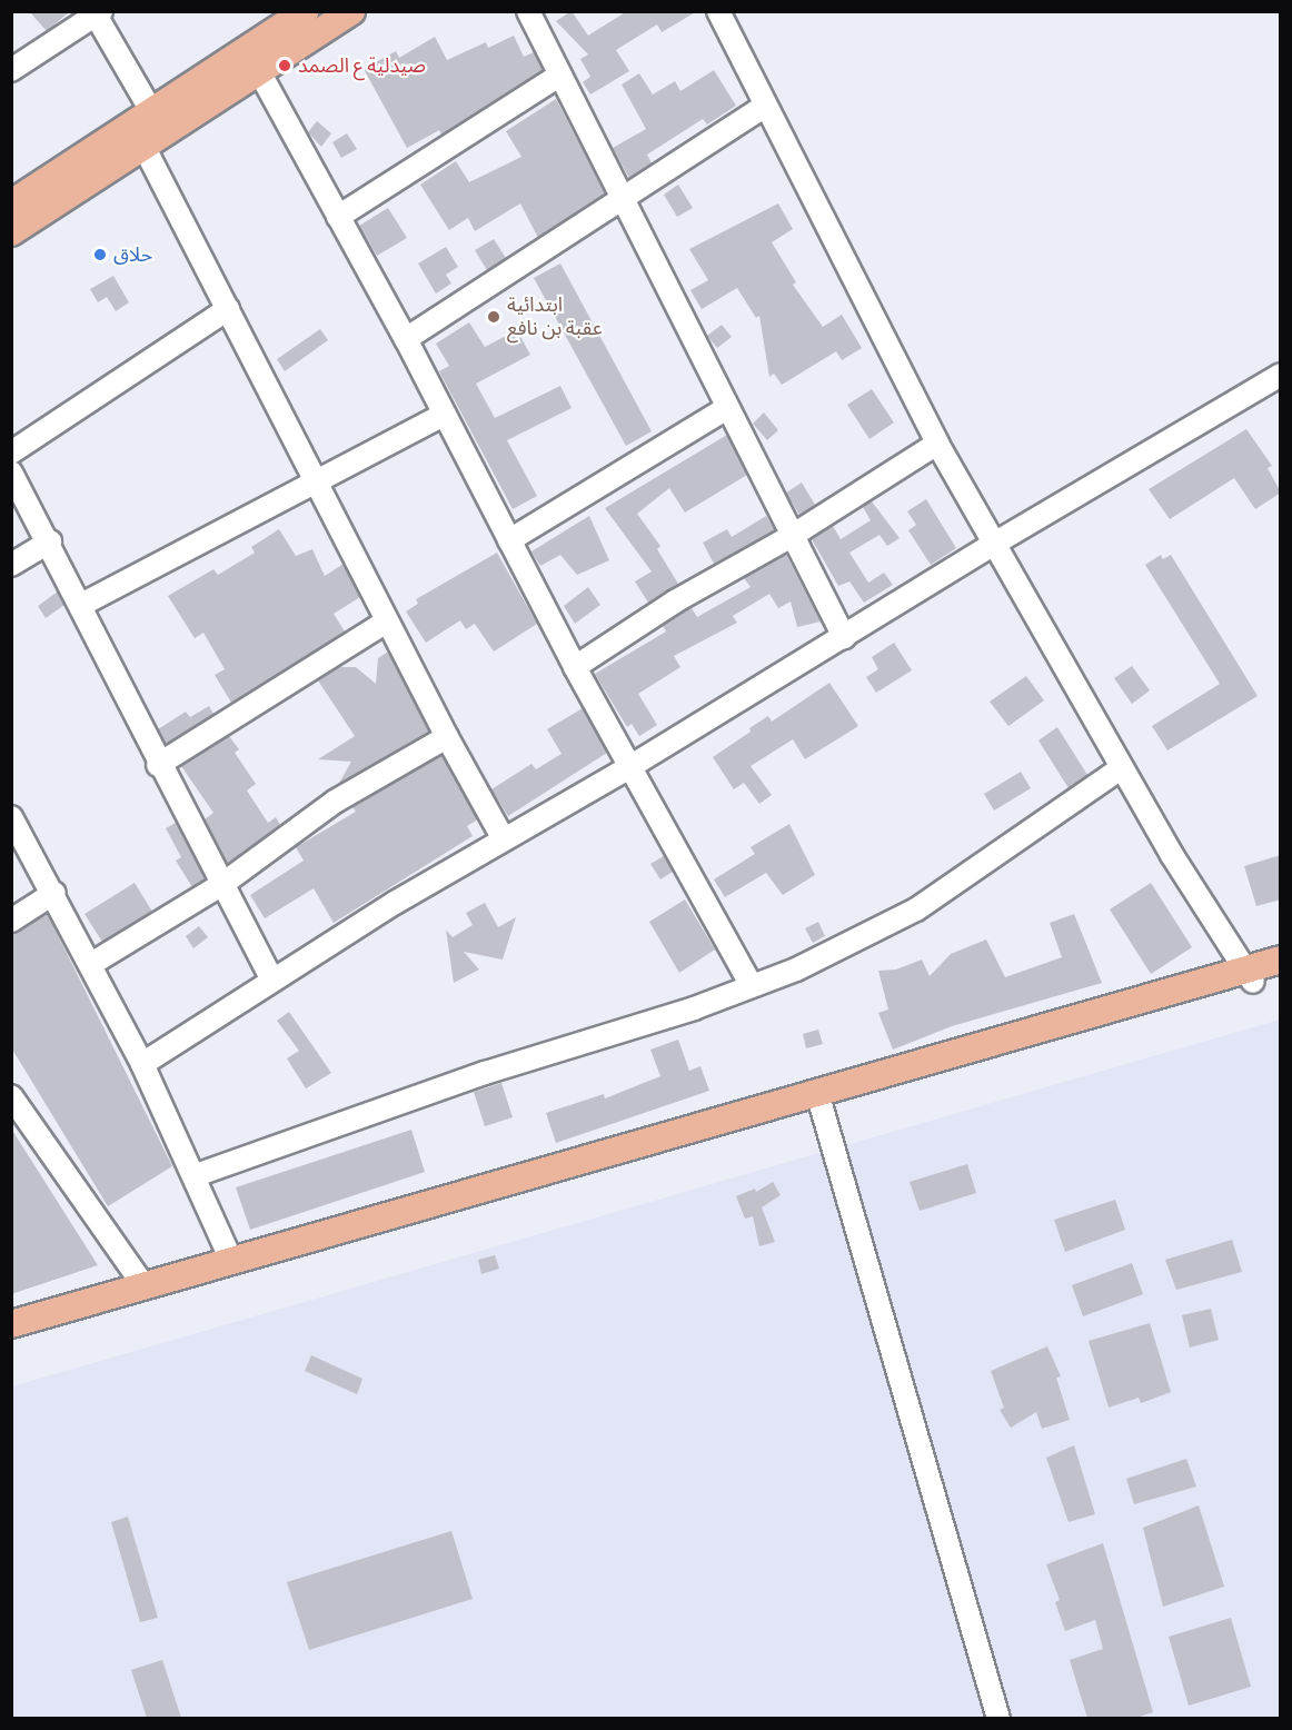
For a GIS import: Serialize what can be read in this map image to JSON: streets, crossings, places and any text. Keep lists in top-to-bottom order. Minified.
{"places":["صيدلية ع الصمد","حلاق","ابتدائية عقبة بن نافع"]}
